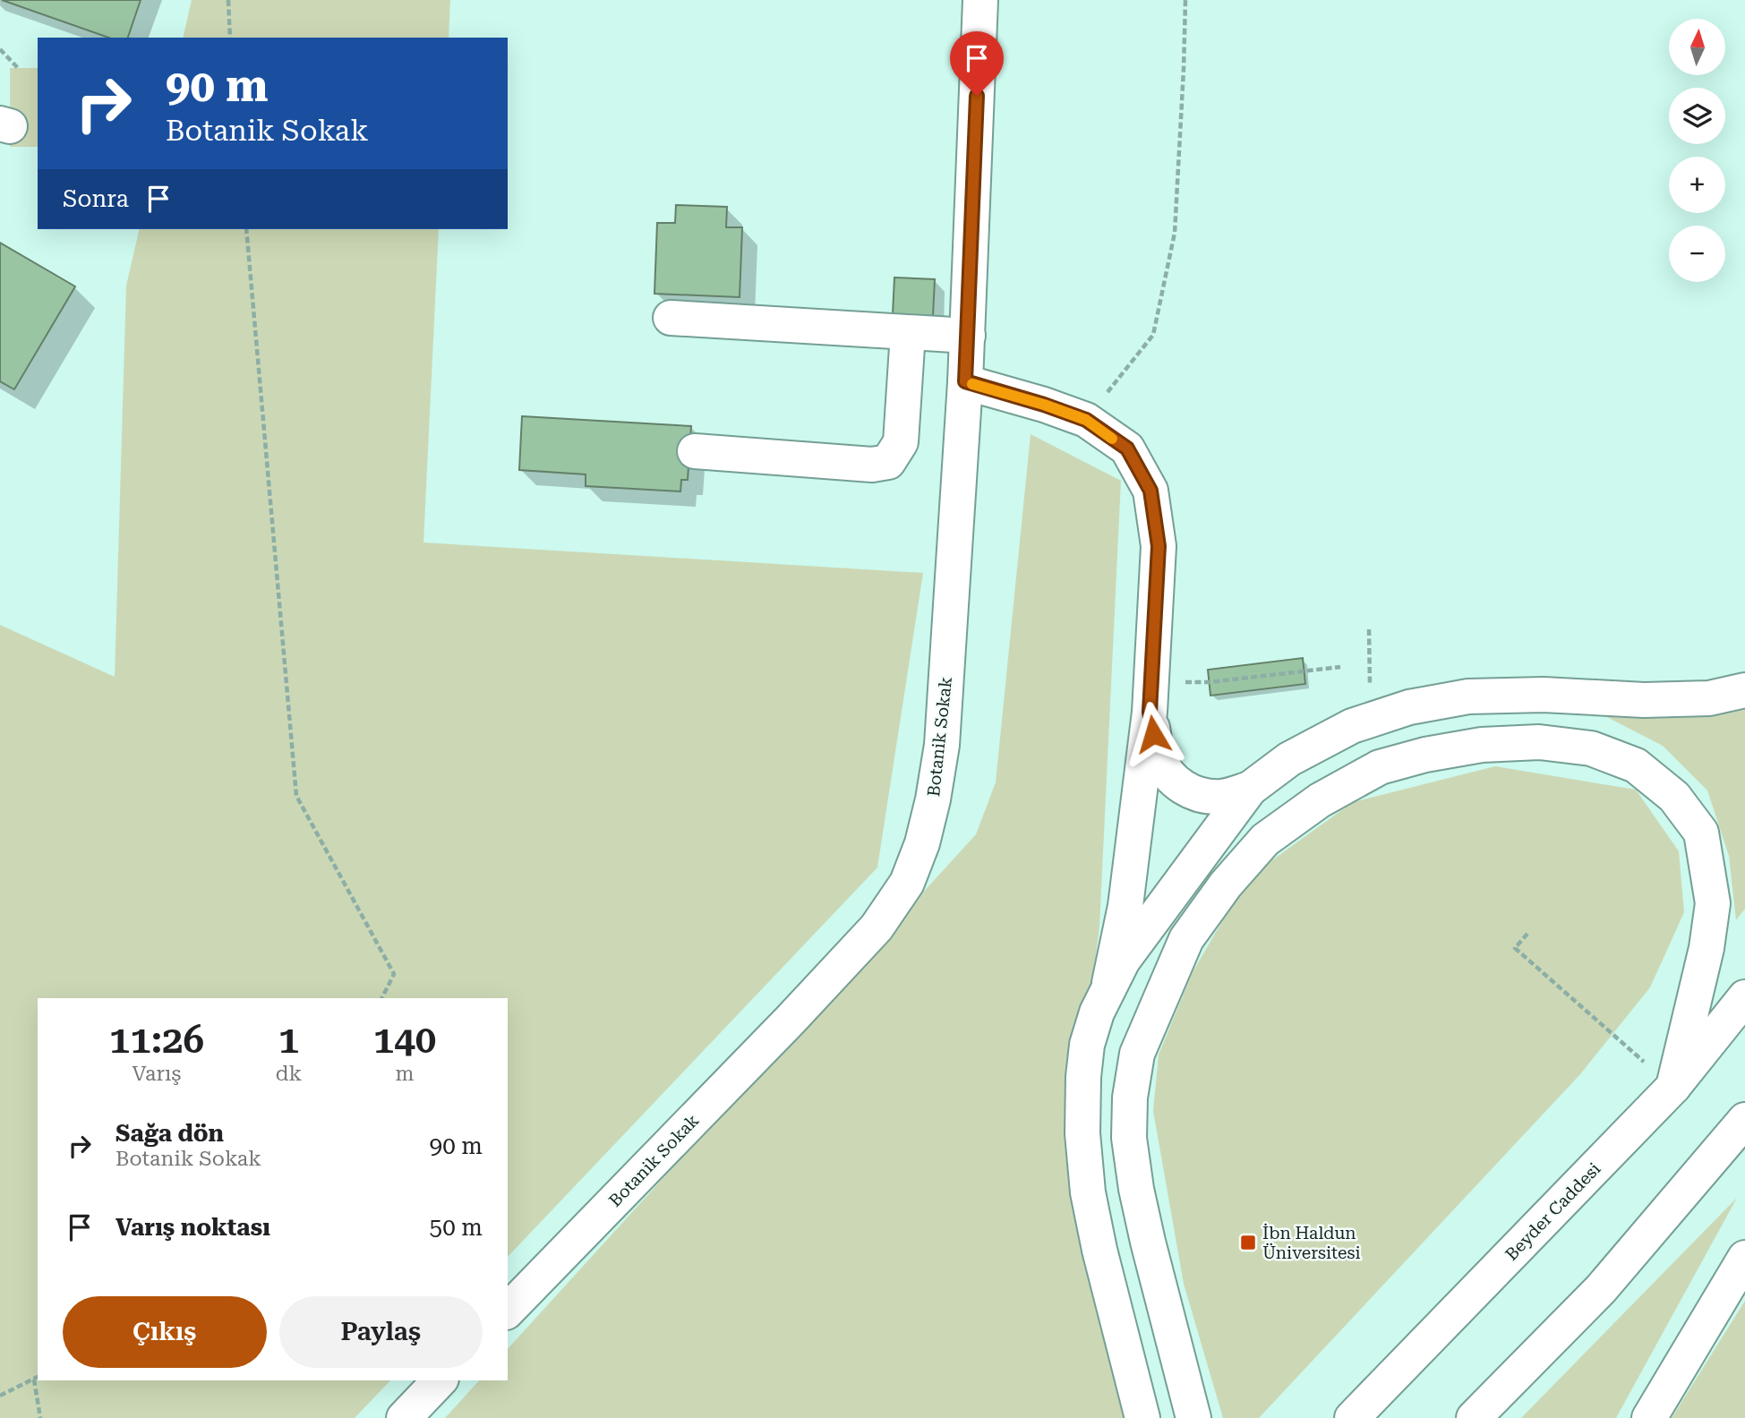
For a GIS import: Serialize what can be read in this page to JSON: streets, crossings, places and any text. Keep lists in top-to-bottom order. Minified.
{"streets":{"main road":["Botanik Sokak","Beyder Caddesi"]},"places":{"transit":["İbn Haldun Üniversitesi"]},"north":"top","page":{"map_buttons":["+","−"],"turn":["90 m","Botanik Sokak"],"then":"Sonra","eta":["11:26","Varış","1","dk","140","m"],"list":[{"name":"Sağa dön","note":"Botanik Sokak","value":"90 m"},{"name":"Varış noktası","value":"50 m"}],"buttons":["Çıkış","Paylaş"]}}
